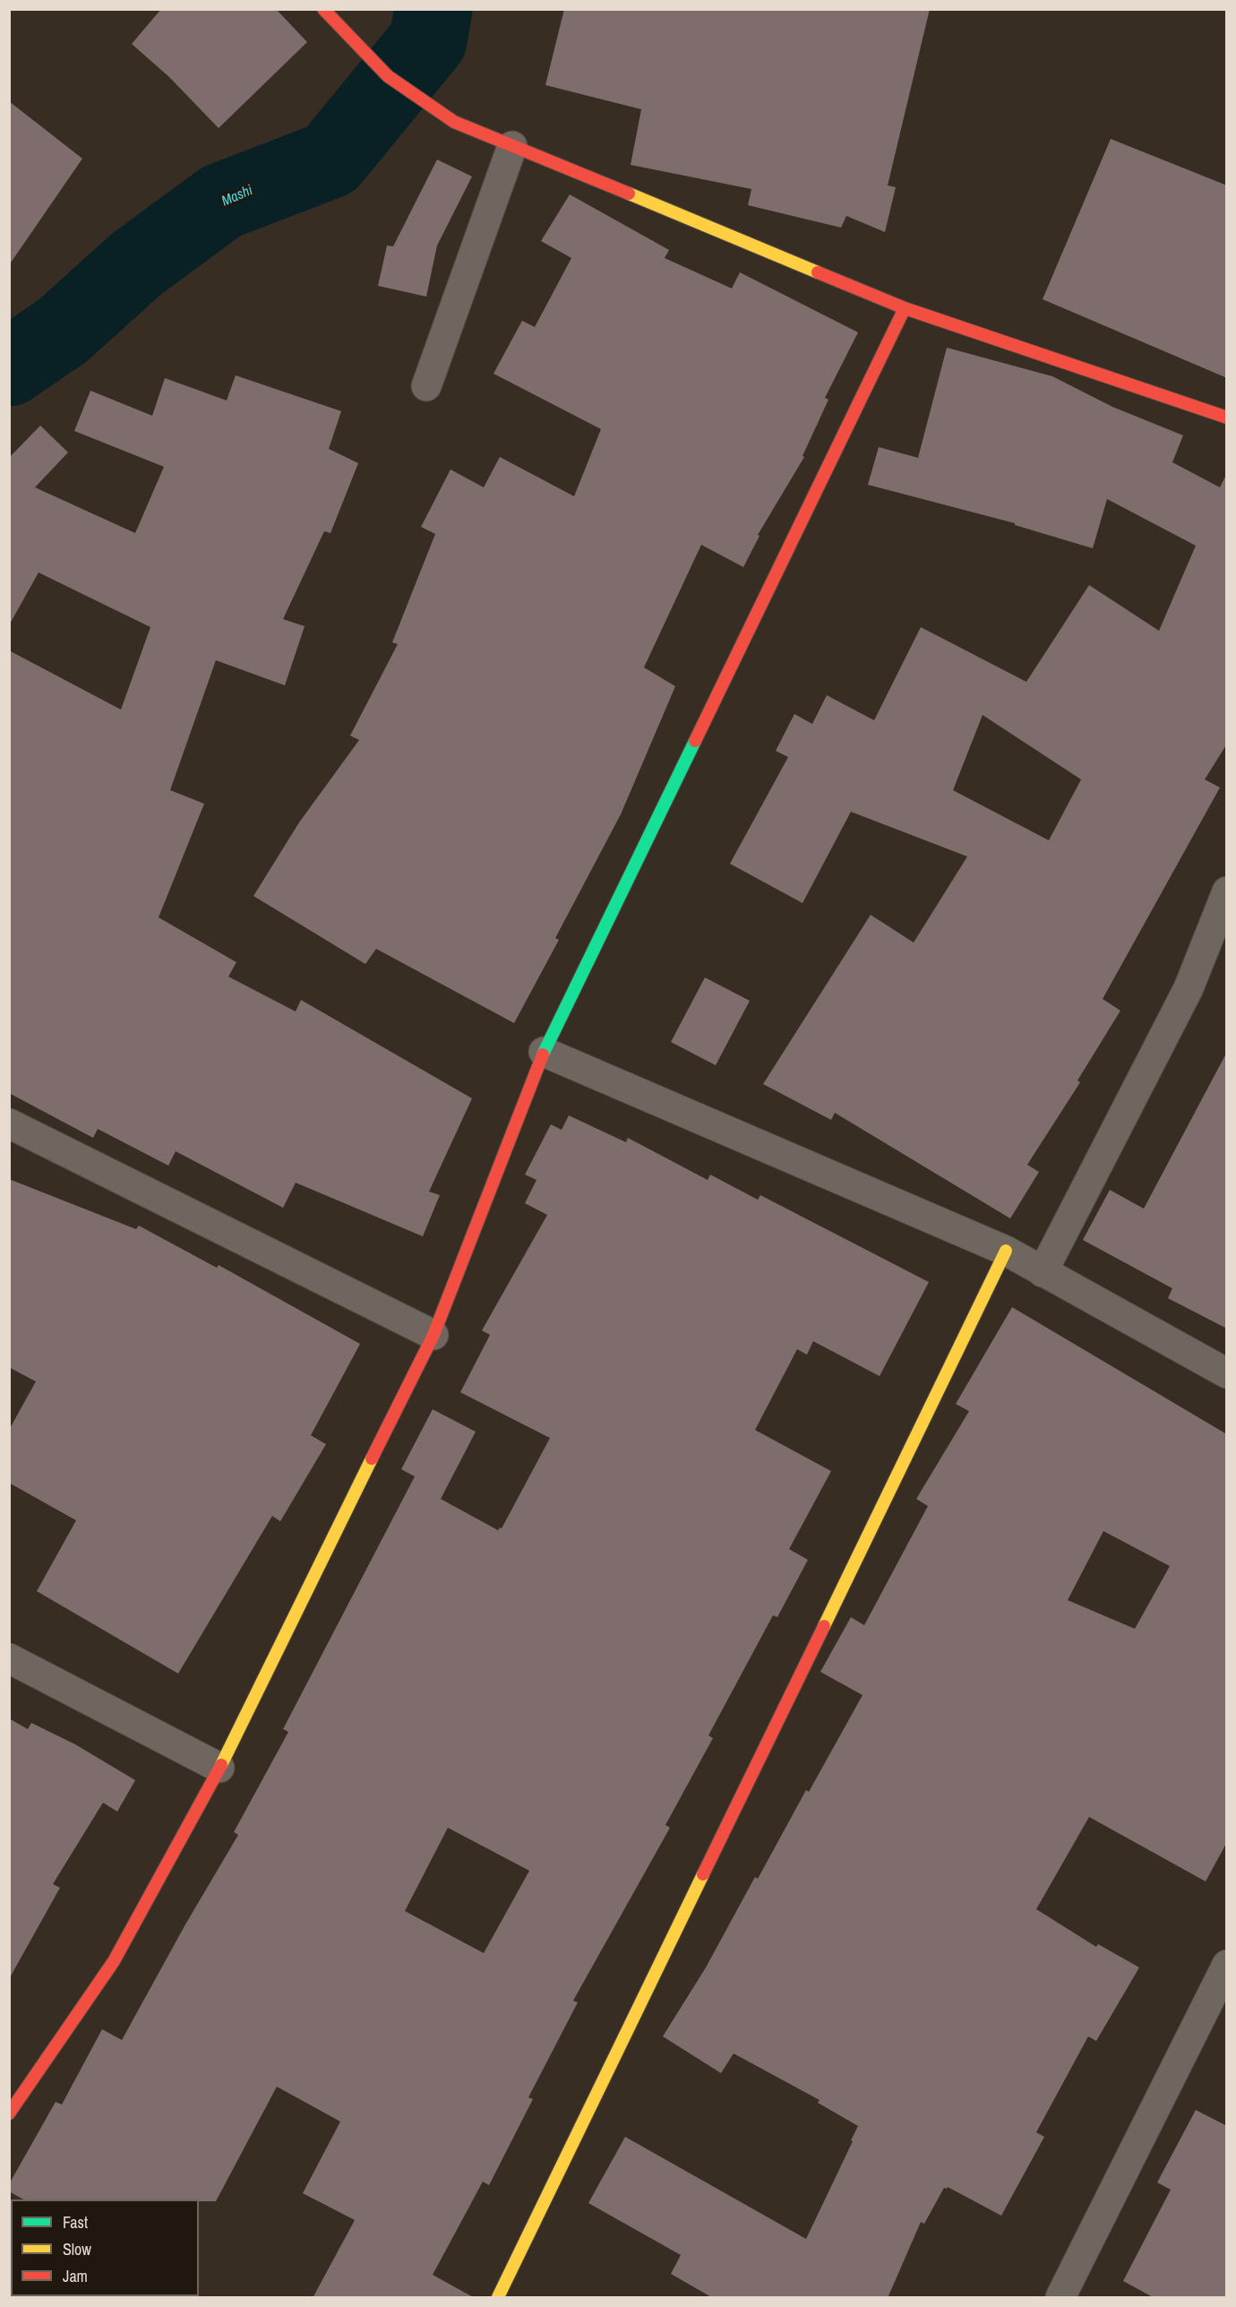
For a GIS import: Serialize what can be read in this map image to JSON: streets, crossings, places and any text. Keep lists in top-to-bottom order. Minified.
{"water":["Mashi"],"legend":["Fast","Slow","Jam"]}
